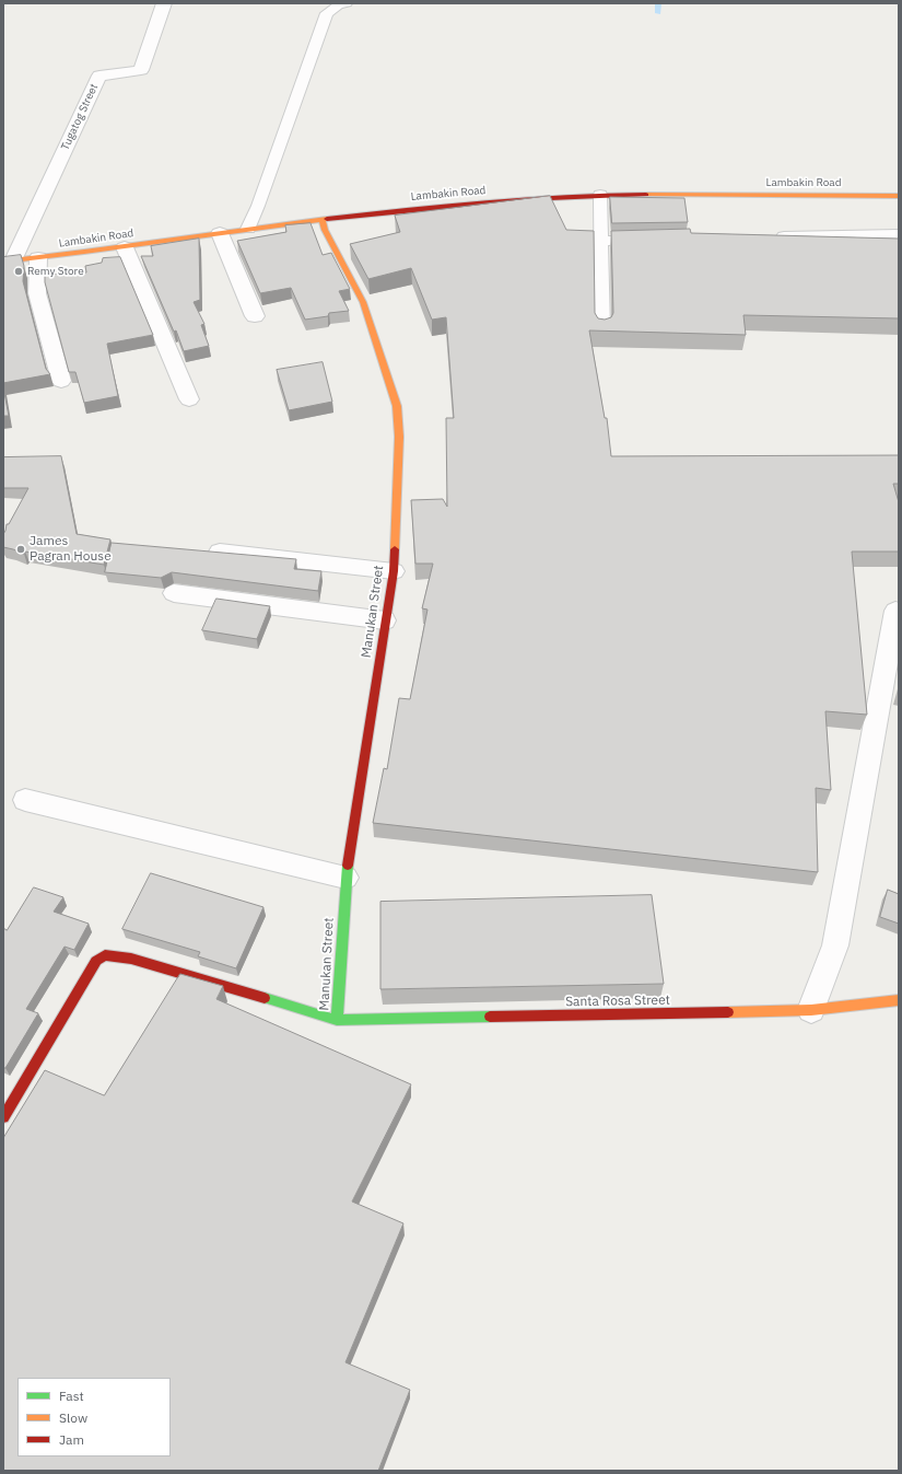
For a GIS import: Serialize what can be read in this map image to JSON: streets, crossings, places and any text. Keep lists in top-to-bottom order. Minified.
{"streets":{"street":["Tugatog Street","Lambakin Road","Manukan Street","Santa Rosa Street"]},"crossings":[["Tugatog Street","Lambakin Road"],["Lambakin Road","Manukan Street"],["Manukan Street","Santa Rosa Street"]],"places":["Remy Store","James Pagran House"],"legend":["Fast","Slow","Jam"]}
